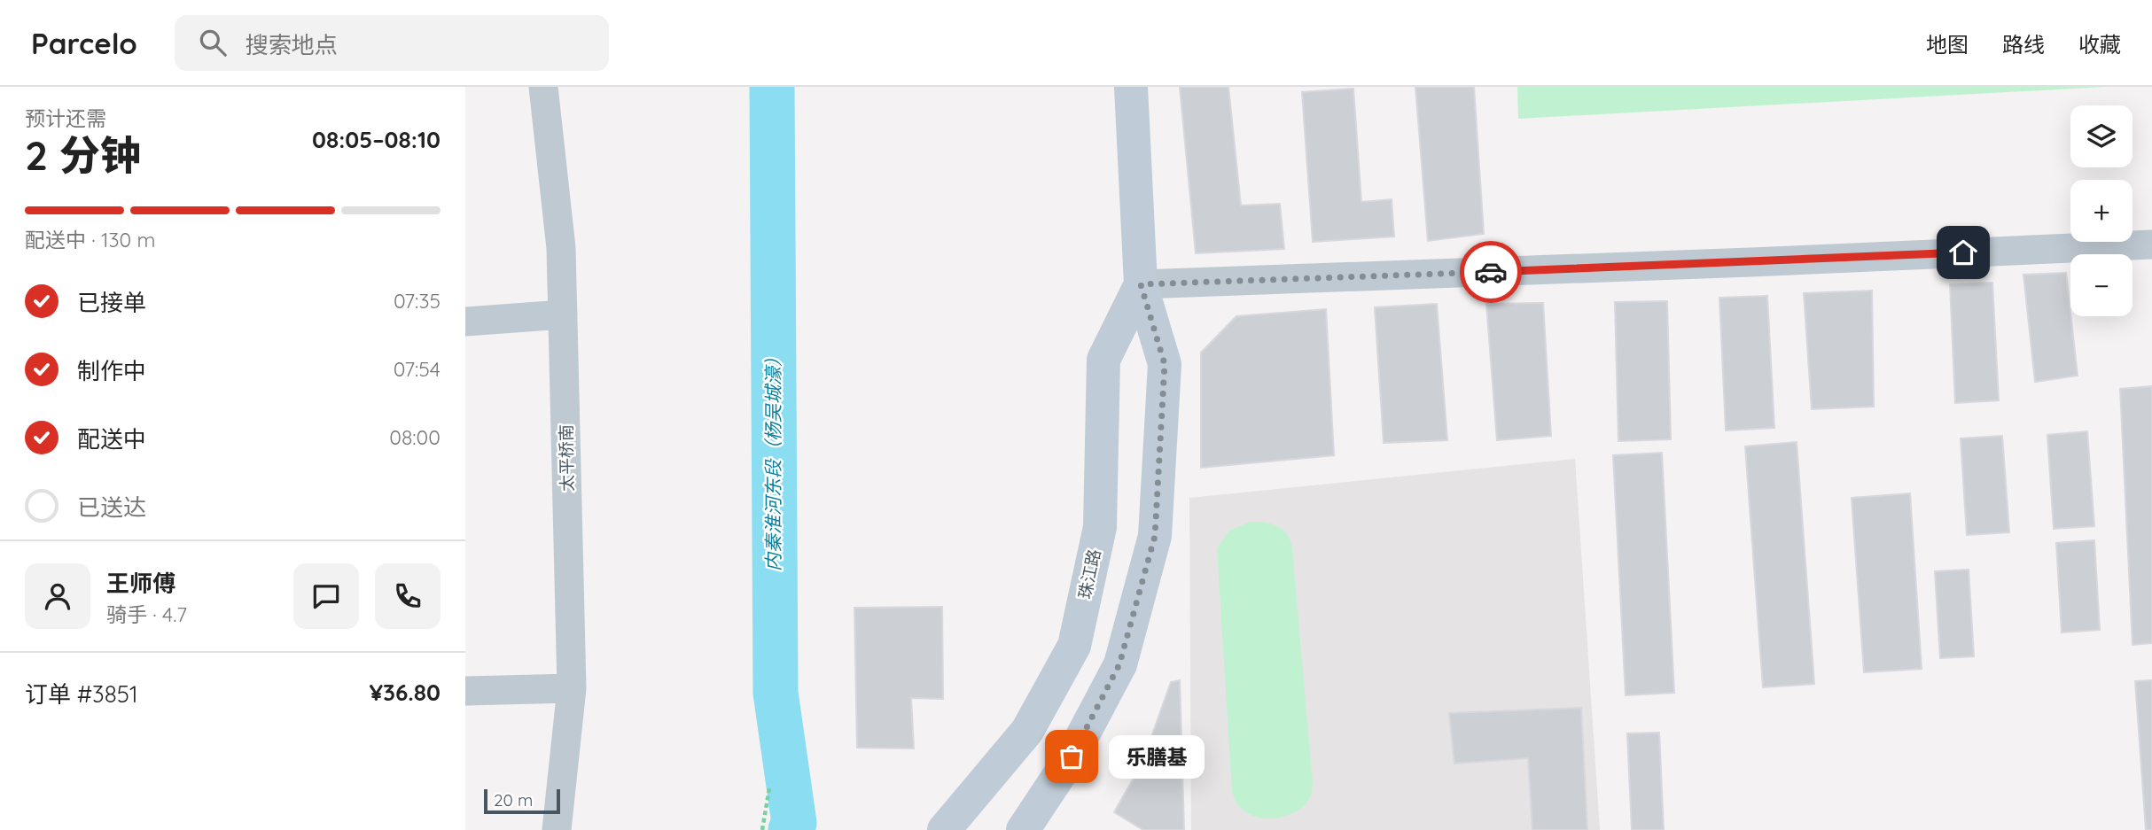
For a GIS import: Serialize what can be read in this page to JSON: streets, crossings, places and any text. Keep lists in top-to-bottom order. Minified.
{"streets":{"main road":["珠江路"],"street":["太平桥南"]},"water":["内秦淮河东段（杨吴城濠）"],"places":["乐膳基"],"scale_bar":"20 m","page":{"header":"Parcelo","search":"搜索地点","nav":["地图","路线","收藏"],"heading":["2 分钟","预计还需","08:05–08:10"],"panel":["王师傅","骑手 · 4.7","订单 #3851","¥36.80"],"map_buttons":["+","−"],"bar":"配送中 · 130 m","list":[["已接单","07:35"],["制作中","07:54"],["配送中","08:00"],"已送达"],"bubble":"乐膳基","scale":"20 m"}}
